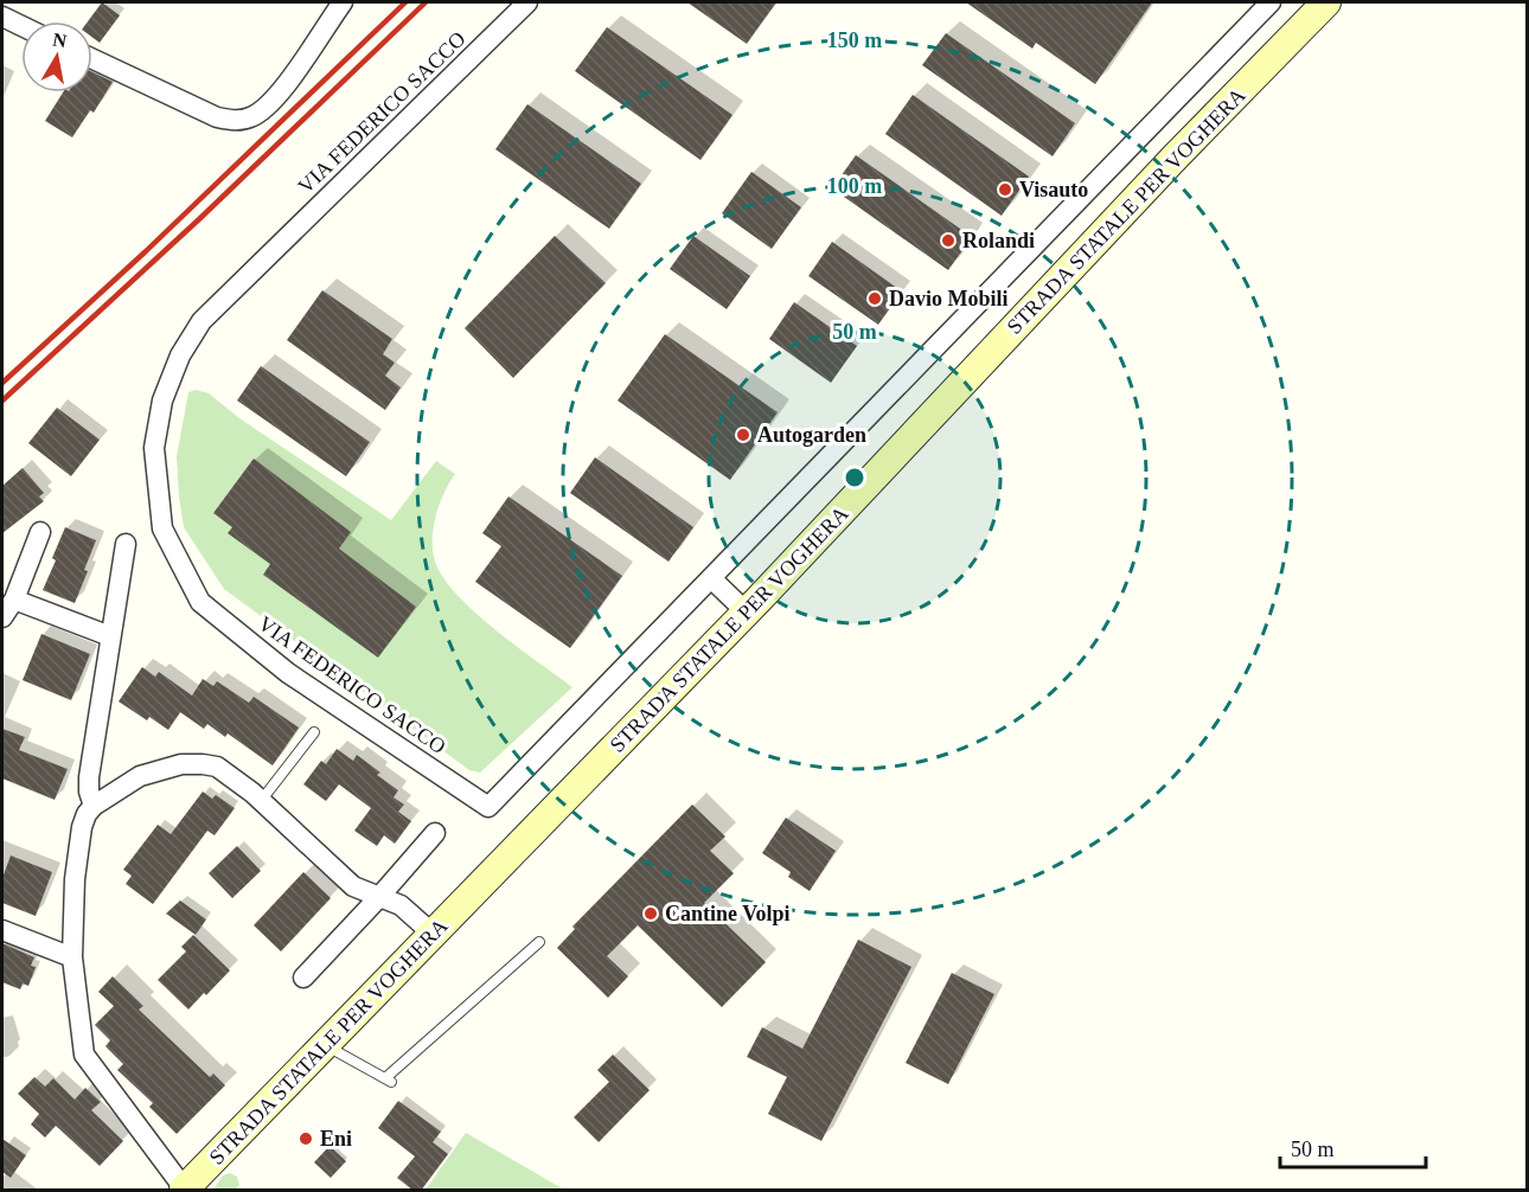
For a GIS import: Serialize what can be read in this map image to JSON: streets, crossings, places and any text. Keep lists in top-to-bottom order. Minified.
{"streets":{"main road":["STRADA STATALE PER VOGHERA"],"street":["VIA FEDERICO SACCO"]},"places":["Visauto","Rolandi","Davio Mobili","Autogarden","Cantine Volpi","Eni"],"scale_bar":"50 m","north":"top","rings":["150 m","100 m","50 m"]}
